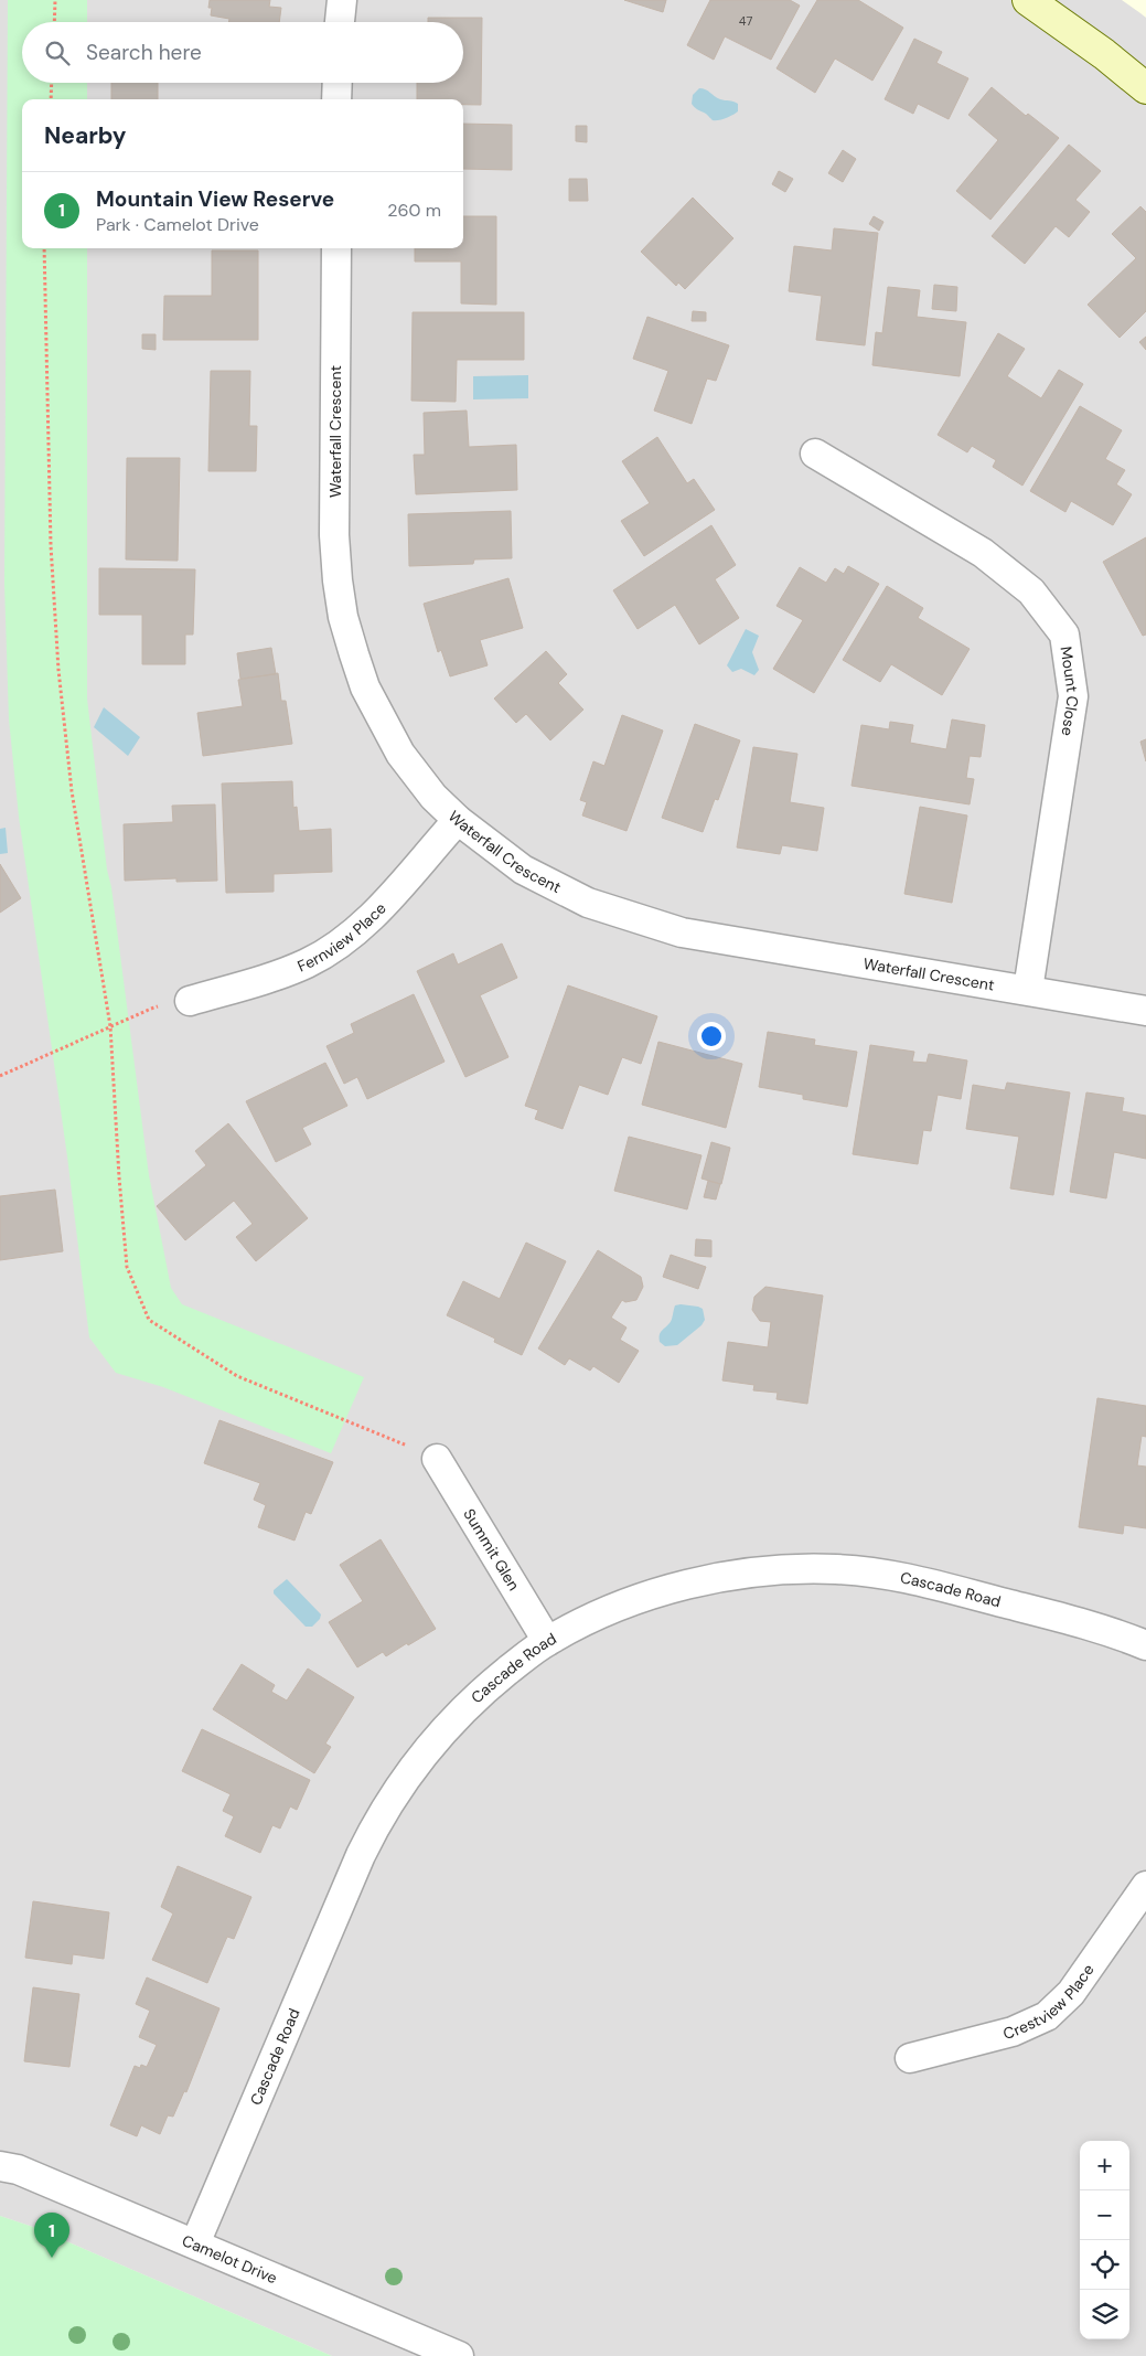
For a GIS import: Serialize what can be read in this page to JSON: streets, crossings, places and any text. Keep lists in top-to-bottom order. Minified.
{"streets":{"street":["Waterfall Crescent","Mount Close","Fernview Place","Summit Glen","Cascade Road","Crestview Place","Camelot Drive"]},"crossings":[["Waterfall Crescent","Mount Close"],["Waterfall Crescent","Fernview Place"],["Summit Glen","Cascade Road"],["Cascade Road","Camelot Drive"]],"house_numbers":["47"],"page":{"search":"Search here","heading":"Nearby","list":[{"mark":"1","name":"Mountain View Reserve","note":"Park · Camelot Drive","value":"260 m"}],"map_buttons":["+","−"],"pins":"1"}}
